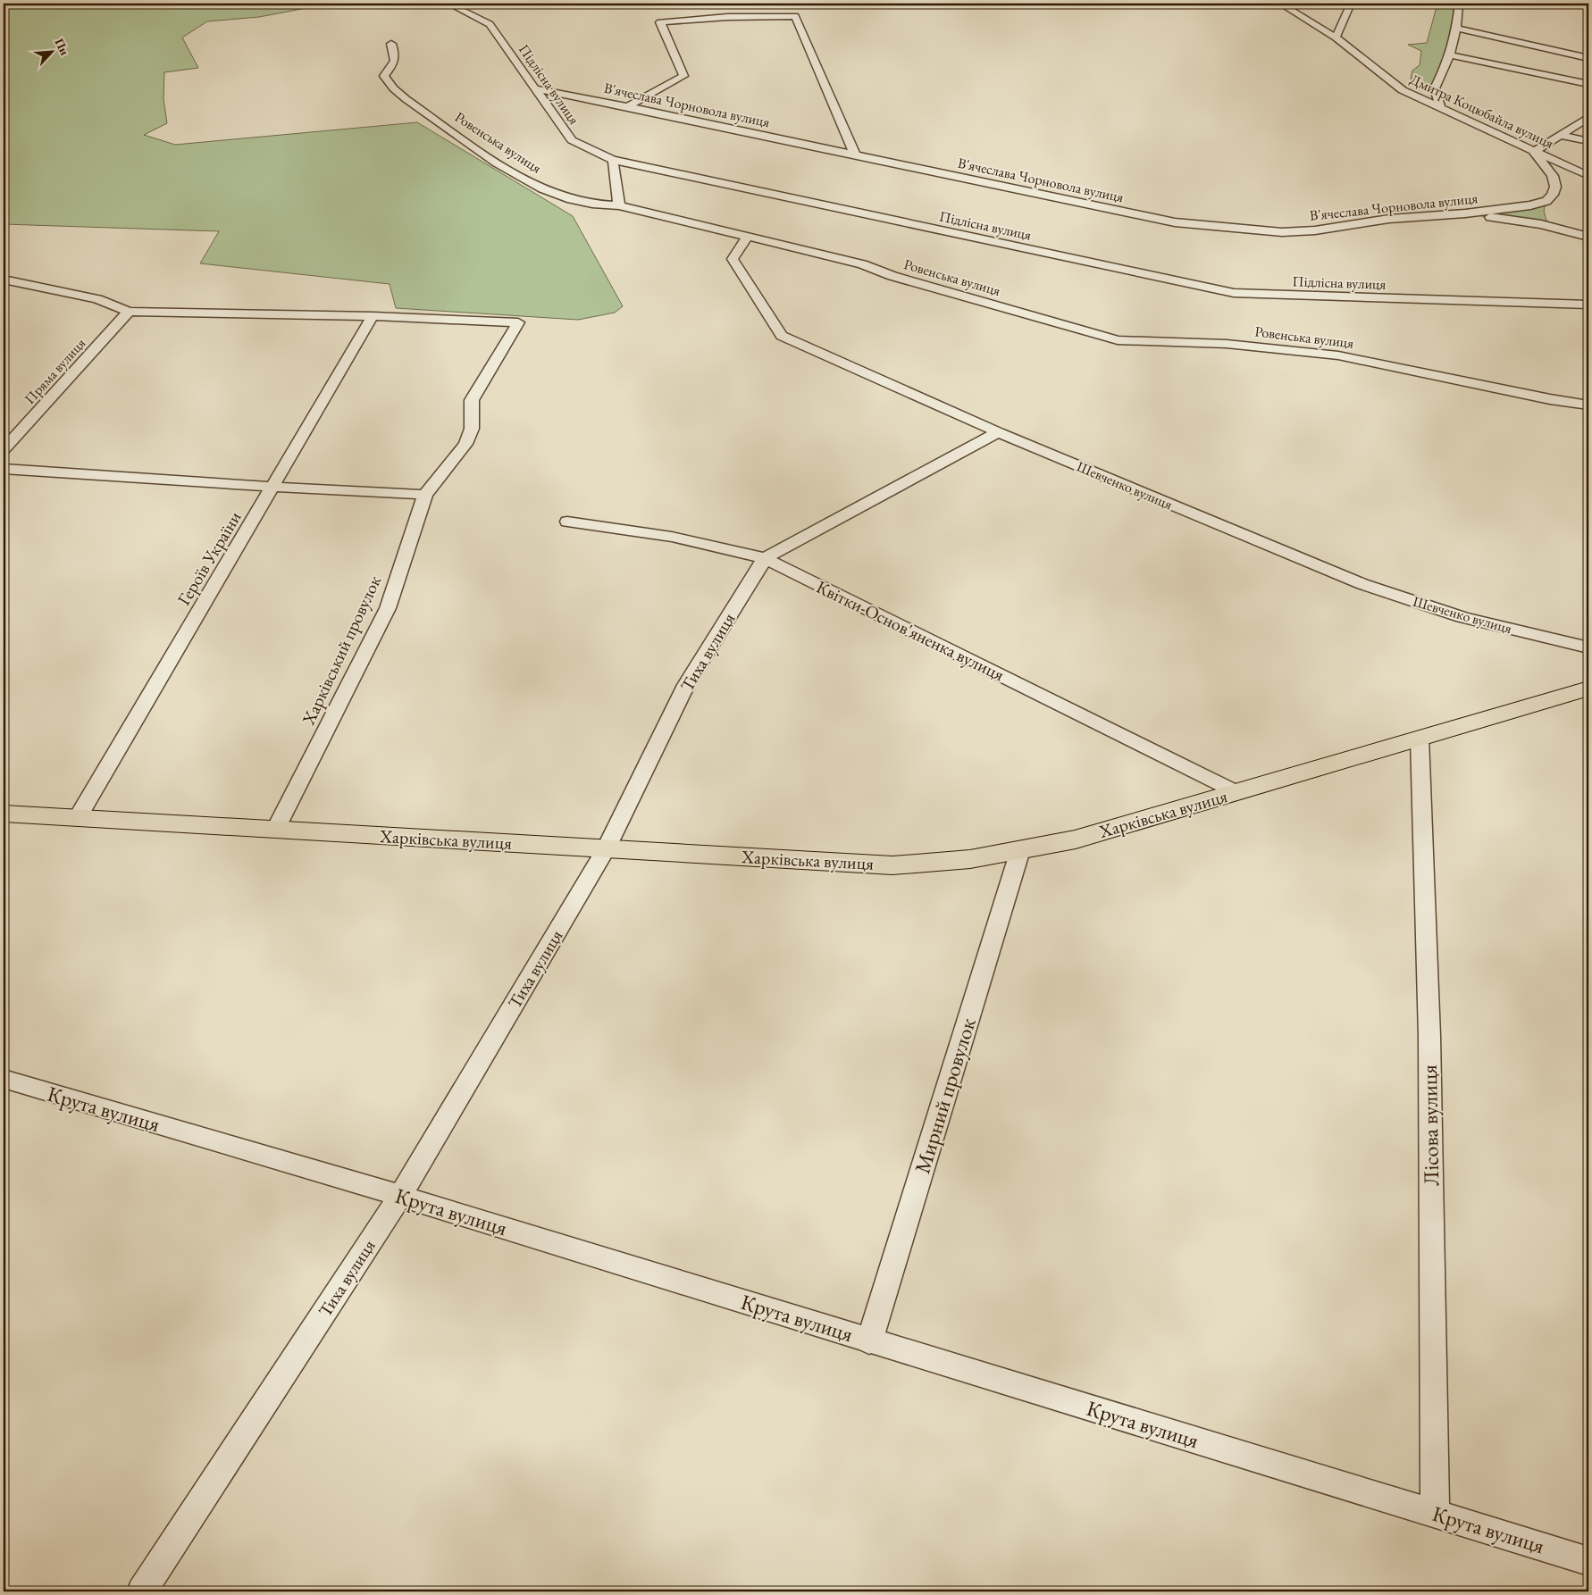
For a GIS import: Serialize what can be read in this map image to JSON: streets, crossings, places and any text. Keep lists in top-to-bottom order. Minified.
{"streets":{"main road":["Харківська вулиця"],"street":["Підлісна вулиця","В'ячеслава Чорновола вулиця","Дмитра Коцюбайла вулиця","Ровенська вулиця","Пряма вулиця","Шевченко вулиця","Героїв України","Квітки-Основ'яненка вулиця","Харківський провулок","Тиха вулиця","Мирний провулок","Крута вулиця","Лісова вулиця"]},"crossings":[["Підлісна вулиця","В'ячеслава Чорновола вулиця"],["Ровенська вулиця","Шевченко вулиця"],["Шевченко вулиця","Тиха вулиця"],["Героїв України","Харківський провулок"],["Героїв України","Харківська вулиця"],["Квітки-Основ'яненка вулиця","Тиха вулиця"],["Квітки-Основ'яненка вулиця","Харківська вулиця"],["Харківський провулок","Харківська вулиця"],["Тиха вулиця","Харківська вулиця"],["Тиха вулиця","Крута вулиця"],["Харківська вулиця","Мирний провулок"],["Харківська вулиця","Лісова вулиця"],["Мирний провулок","Крута вулиця"],["Крута вулиця","Лісова вулиця"]],"north":"top right"}
